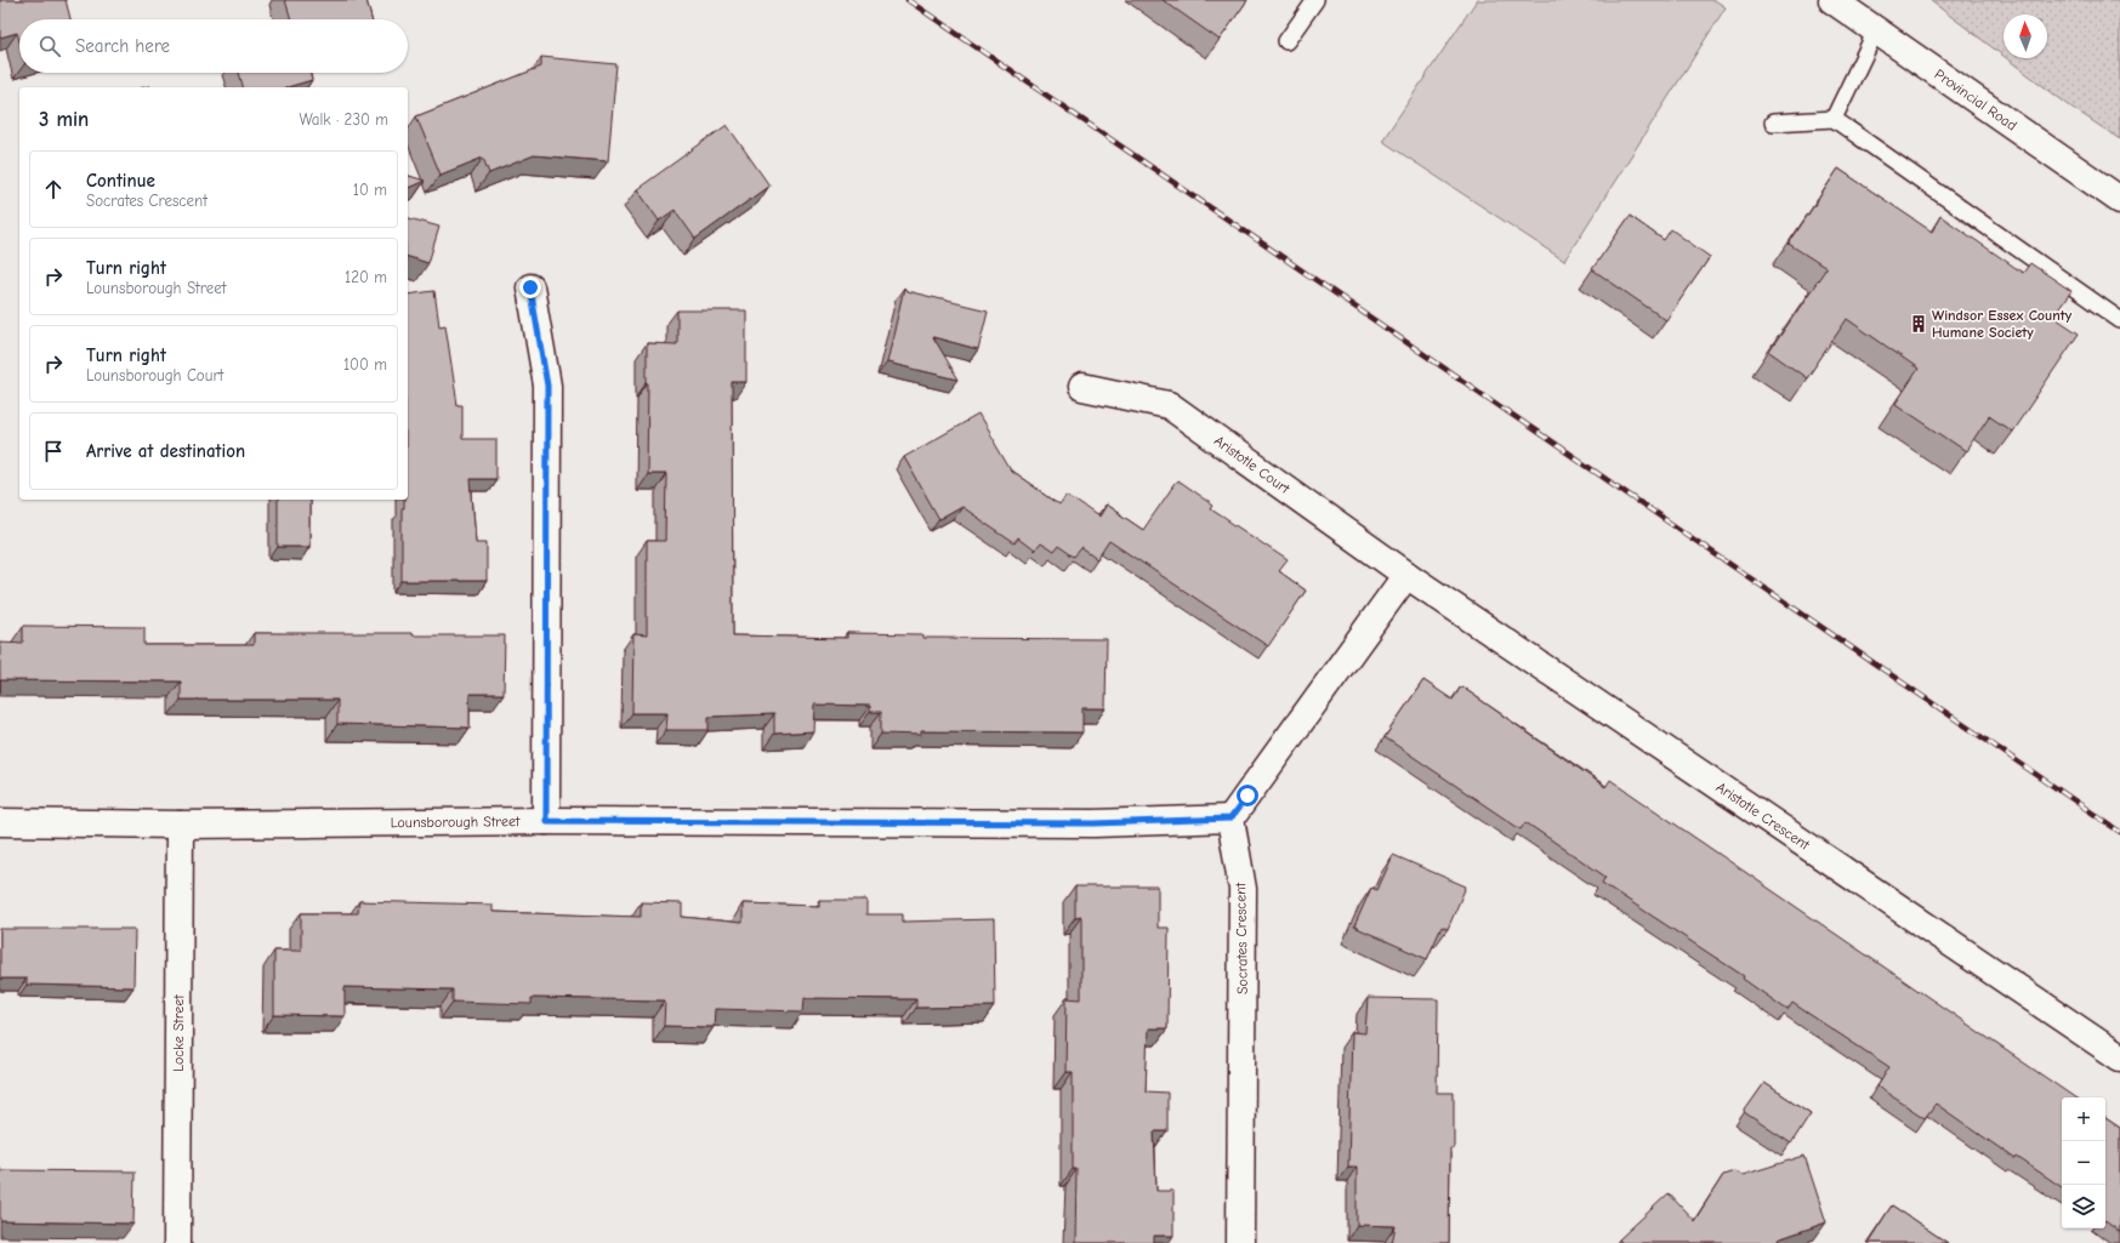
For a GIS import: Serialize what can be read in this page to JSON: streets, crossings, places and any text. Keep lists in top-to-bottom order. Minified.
{"streets":{"street":["Provincial Road","Aristotle Court","Aristotle Crescent","Lounsborough Street","Socrates Crescent","Locke Street"]},"crossings":[["Aristotle Court","Aristotle Crescent"],["Lounsborough Street","Socrates Crescent"],["Lounsborough Street","Locke Street"]],"places":{"building":["Windsor Essex County Humane Society"]},"north":"top","page":{"search":"Search here","heading":["3 min","Walk · 230 m"],"list":[["Continue","Socrates Crescent","10 m"],["Turn right","Lounsborough Street","120 m"],["Turn right","Lounsborough Court","100 m"],"Arrive at destination"],"map_buttons":["+","−"]}}
